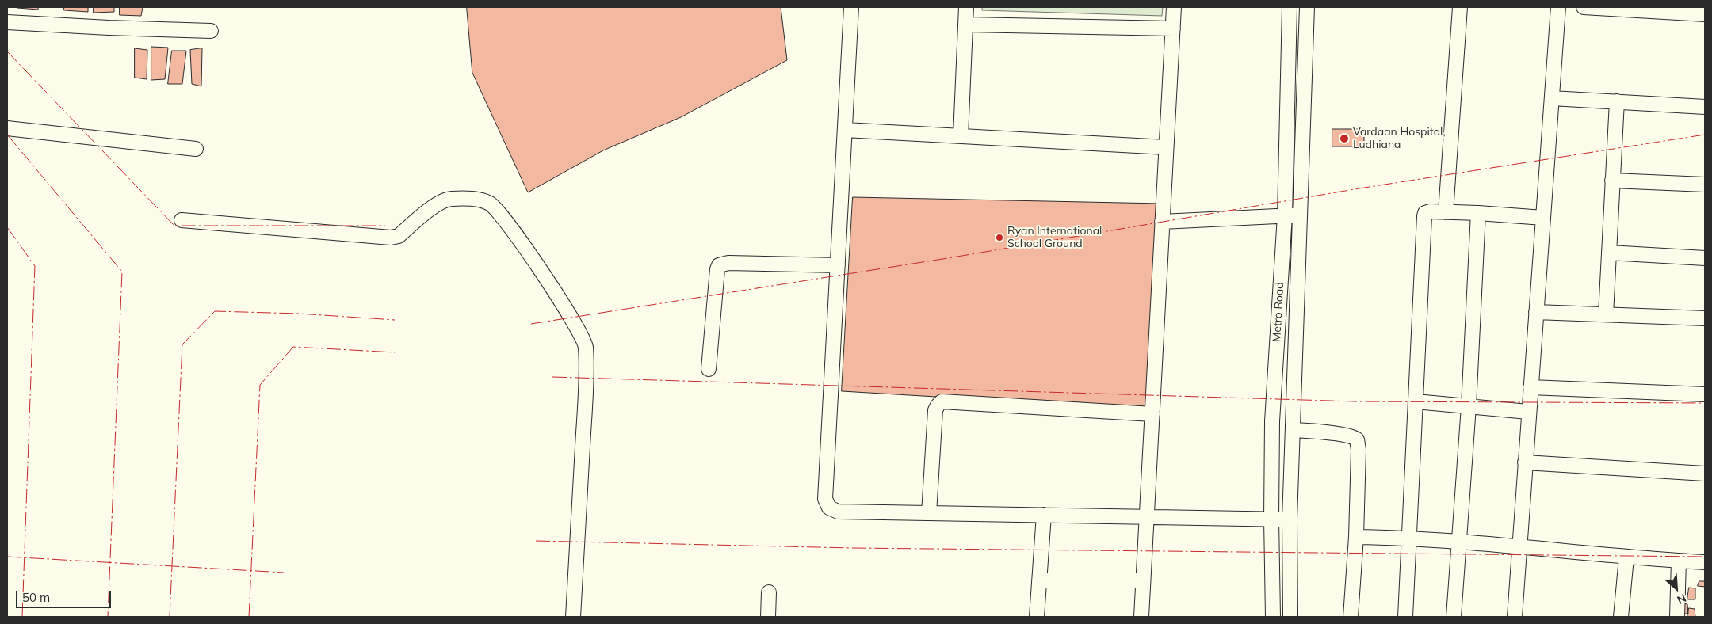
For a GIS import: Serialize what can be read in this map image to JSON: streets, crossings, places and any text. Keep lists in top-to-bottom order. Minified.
{"streets":{"street":["Metro Road"]},"places":["Vardaan Hospital, Ludhiana","Ryan International School Ground"],"scale_bar":"50 m","north":"bottom right"}
